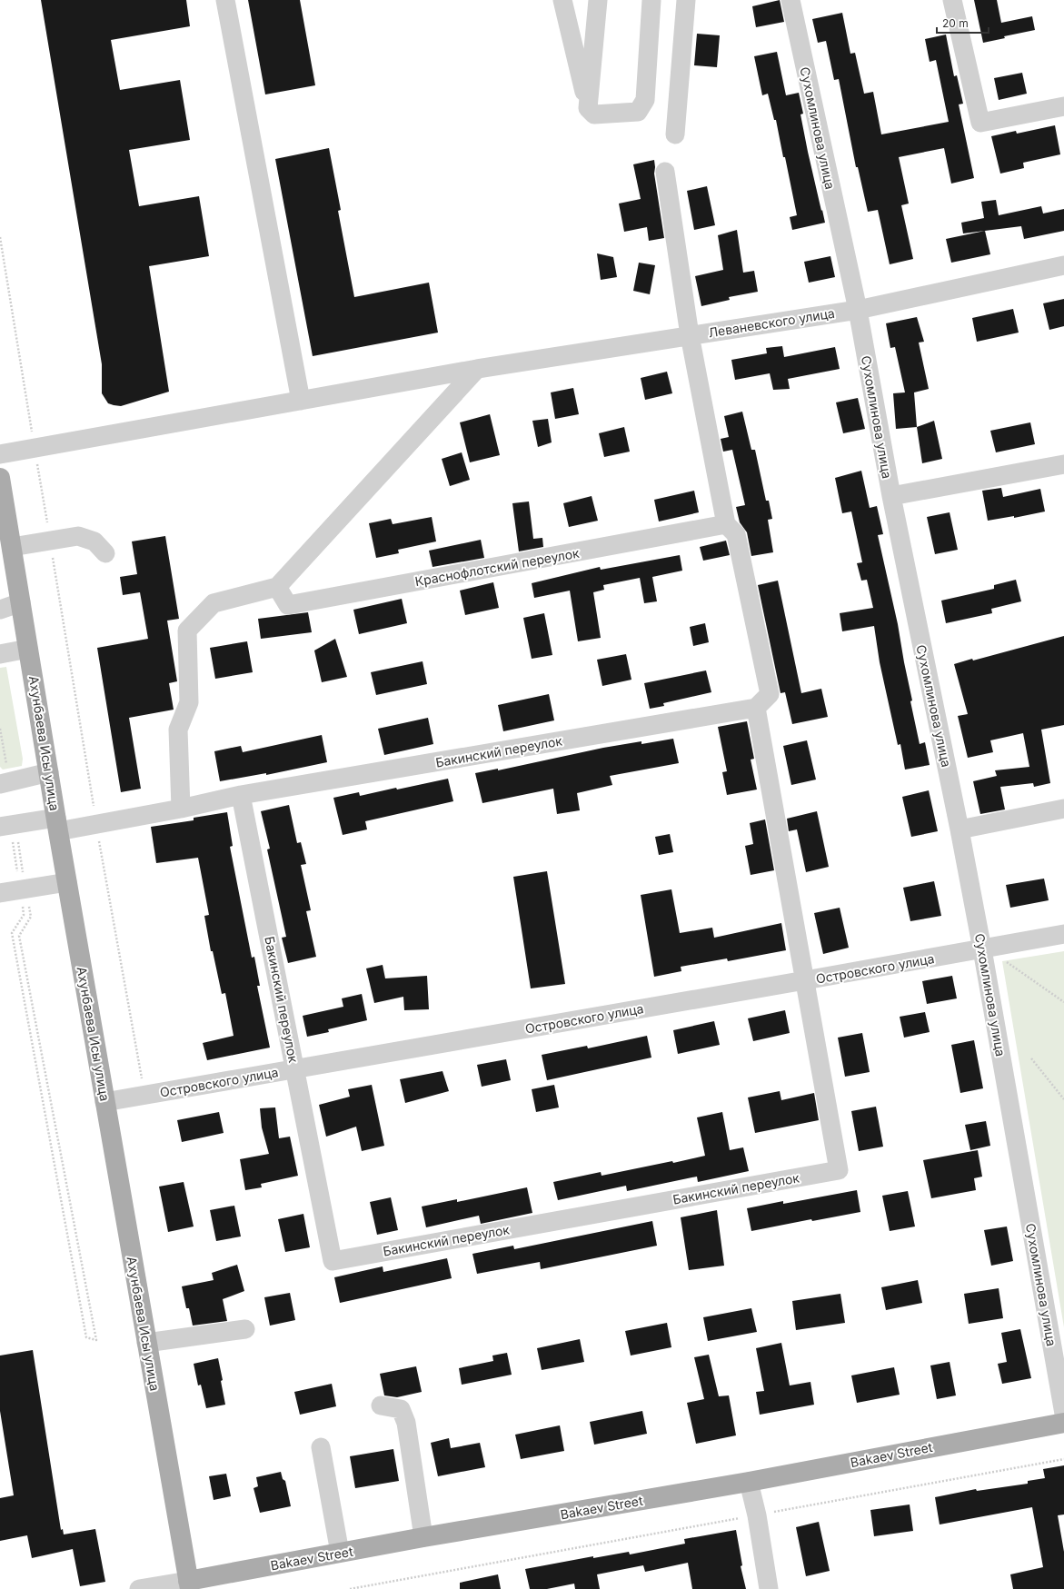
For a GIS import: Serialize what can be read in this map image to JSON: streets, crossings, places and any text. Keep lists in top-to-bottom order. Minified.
{"streets":{"main road":["Ахунбаева Исы улица","Bakaev Street"],"street":["Сухомлинова улица","Леваневского улица","Краснофлотский переулок","Бакинский переулок","Островского улица"]},"crossings":[["Сухомлинова улица","Леваневского улица"],["Сухомлинова улица","Островского улица"],["Ахунбаева Исы улица","Бакинский переулок"],["Ахунбаева Исы улица","Островского улица"],["Ахунбаева Исы улица","Bakaev Street"],["Бакинский переулок","Островского улица"]],"scale_bar":"20 m"}
